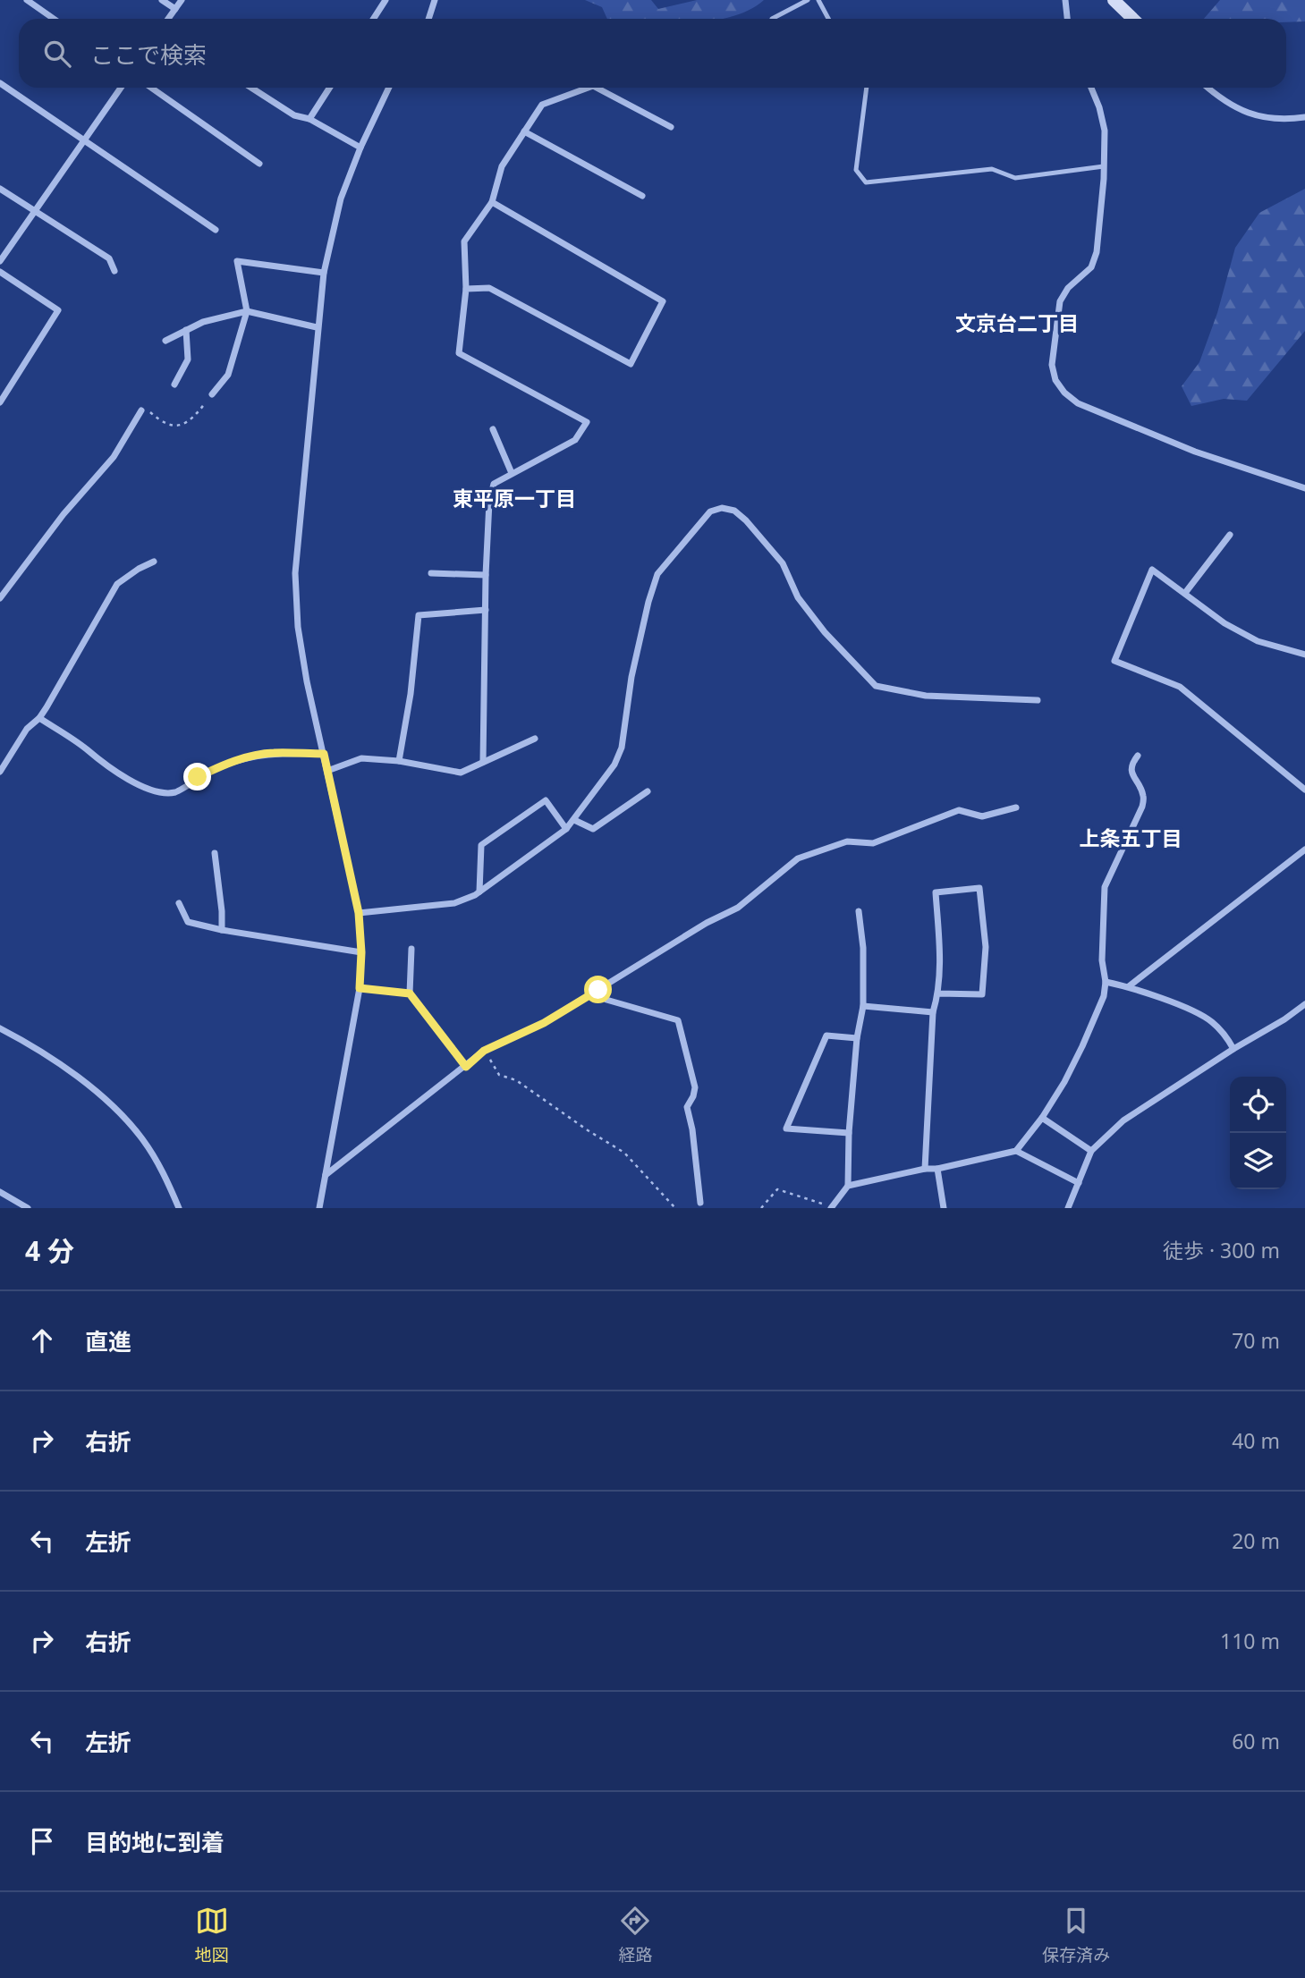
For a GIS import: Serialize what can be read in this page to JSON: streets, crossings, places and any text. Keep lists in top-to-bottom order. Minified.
{"districts":["文京台二丁目","東平原一丁目","上条五丁目"],"page":{"search":"ここで検索","heading":["4 分","徒歩 · 300 m"],"list":[["直進","70 m"],["右折","40 m"],["左折","20 m"],["右折","110 m"],["左折","60 m"],"目的地に到着"],"nav":["地図","経路","保存済み"]}}
